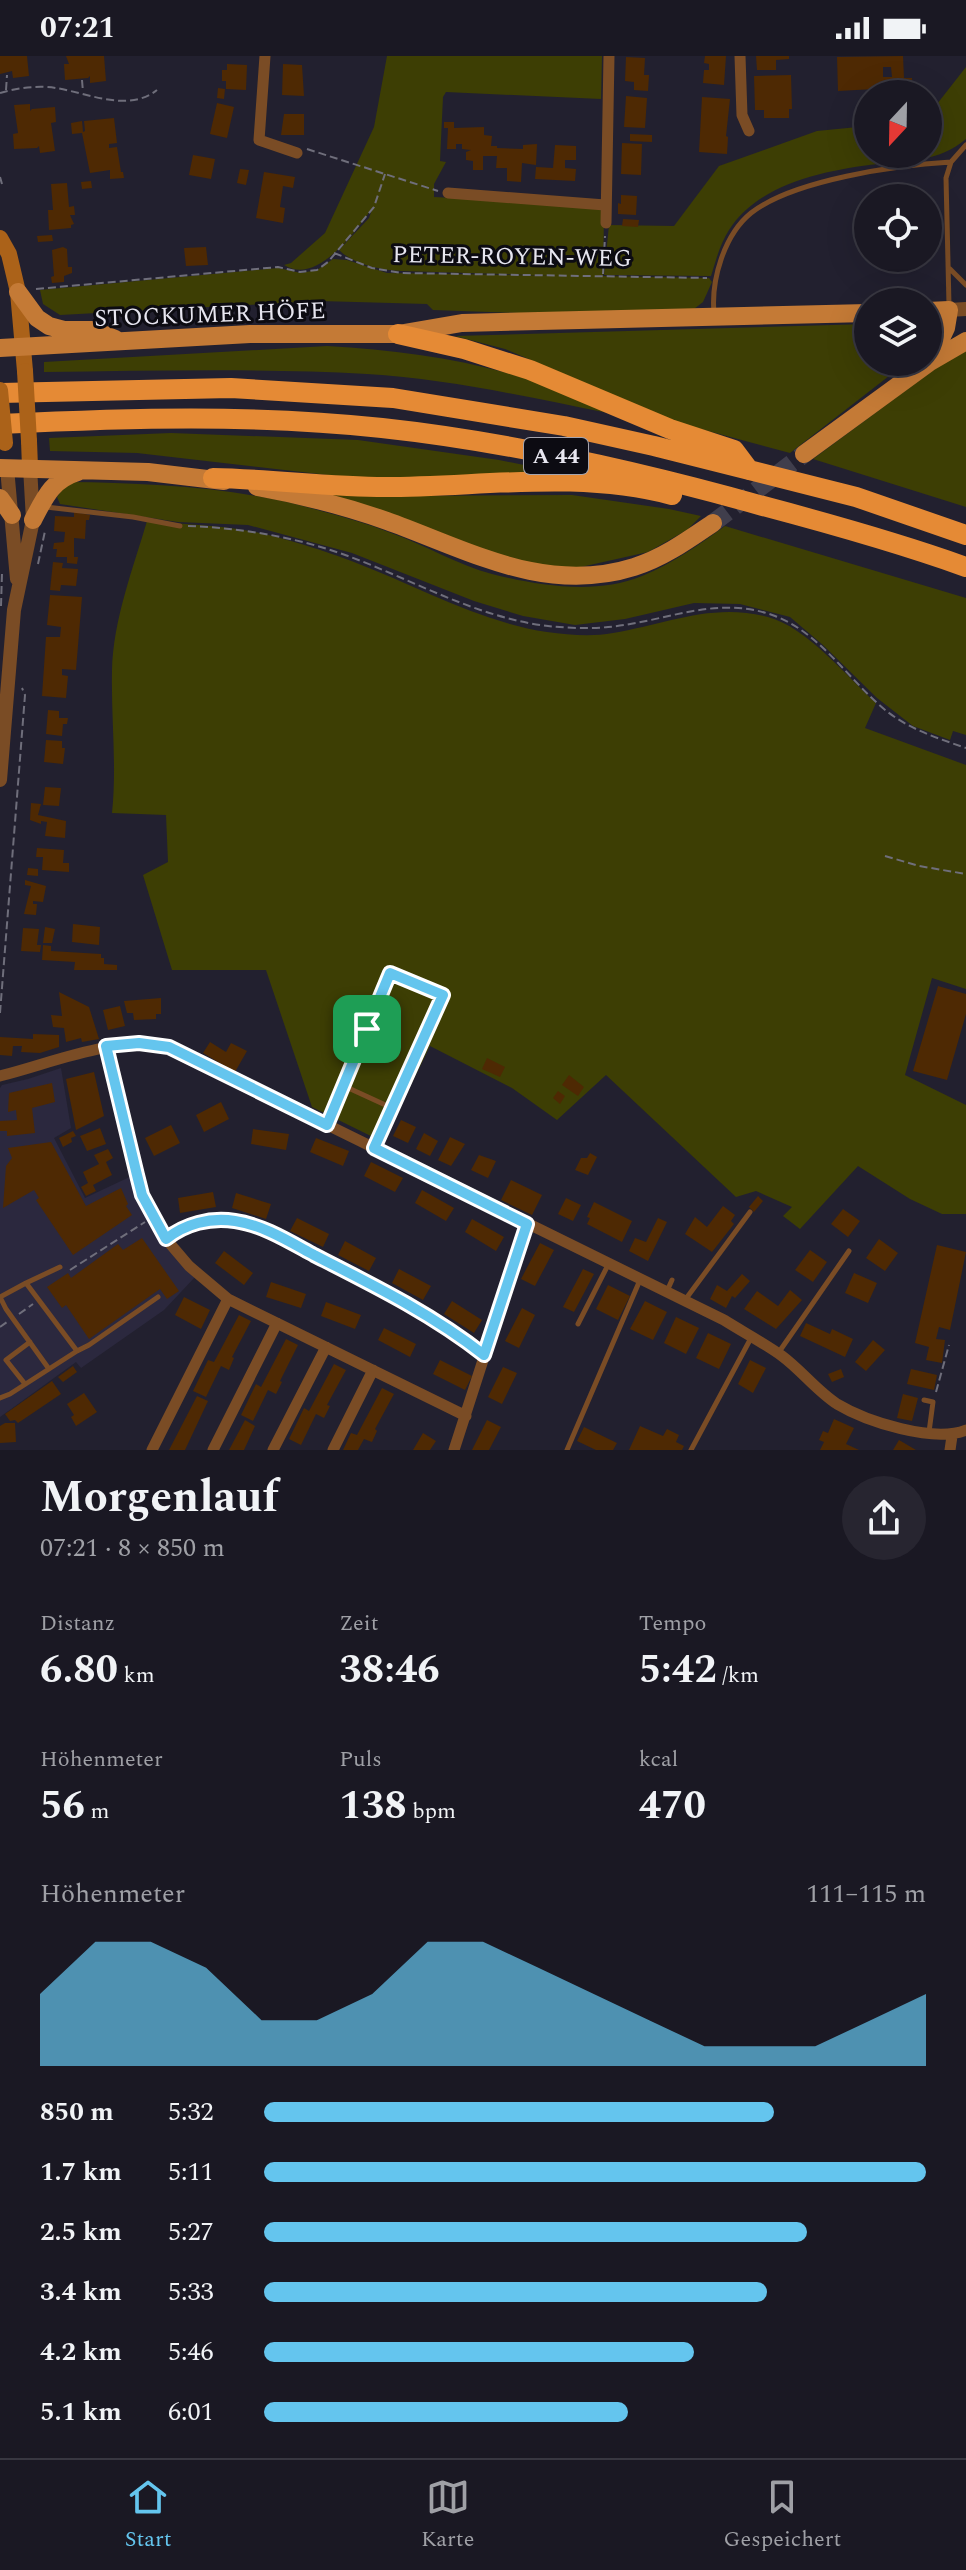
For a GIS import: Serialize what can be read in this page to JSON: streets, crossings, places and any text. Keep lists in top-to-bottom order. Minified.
{"streets":{"highway":["A 44"],"main road":["STOCKUMER HÖFE"],"path":["PETER-ROYEN-WEG"]},"north":"bottom","page":{"status":"07:21","heading":["Morgenlauf","07:21 · 8 × 850 m"],"stats":[["Distanz","6.80 km"],["Zeit","38:46"],["Tempo","5:42 /km"],["Höhenmeter","56 m"],["Puls","138 bpm"],["kcal","470"]],"chart":["Höhenmeter","111–115 m"],"list":[{"name":"850 m","note":"5:32"},{"name":"1.7 km","note":"5:11"},{"name":"2.5 km","note":"5:27"},{"name":"3.4 km","note":"5:33"},{"name":"4.2 km","note":"5:46"},{"name":"5.1 km","note":"6:01"}],"tabs":["Start","Karte","Gespeichert"]}}
